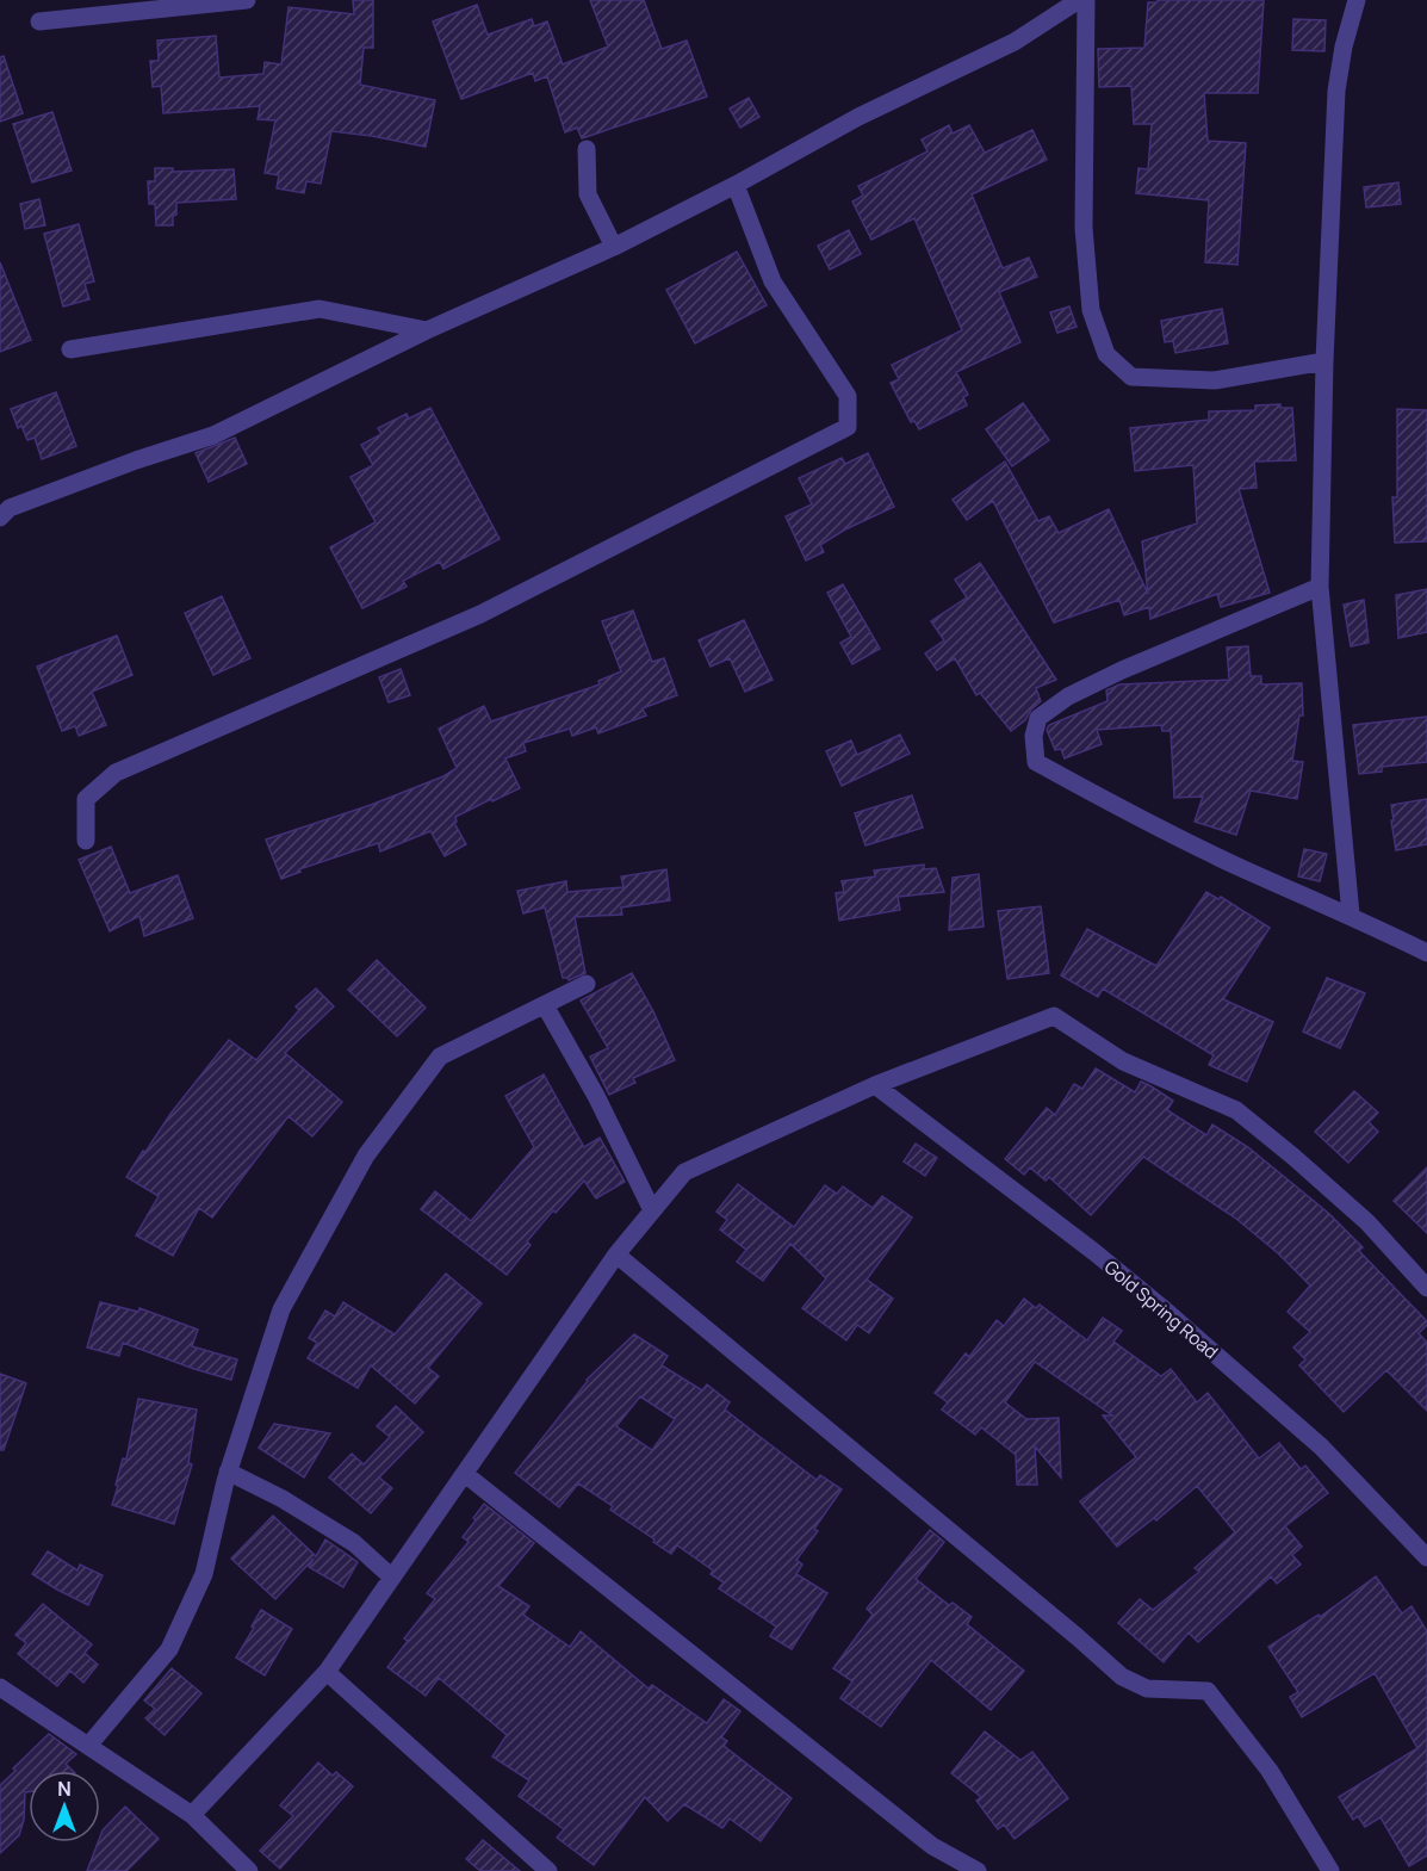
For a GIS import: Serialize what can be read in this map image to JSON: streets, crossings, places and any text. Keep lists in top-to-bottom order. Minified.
{"streets":{"street":["Gold Spring Road"]},"north":"top"}
